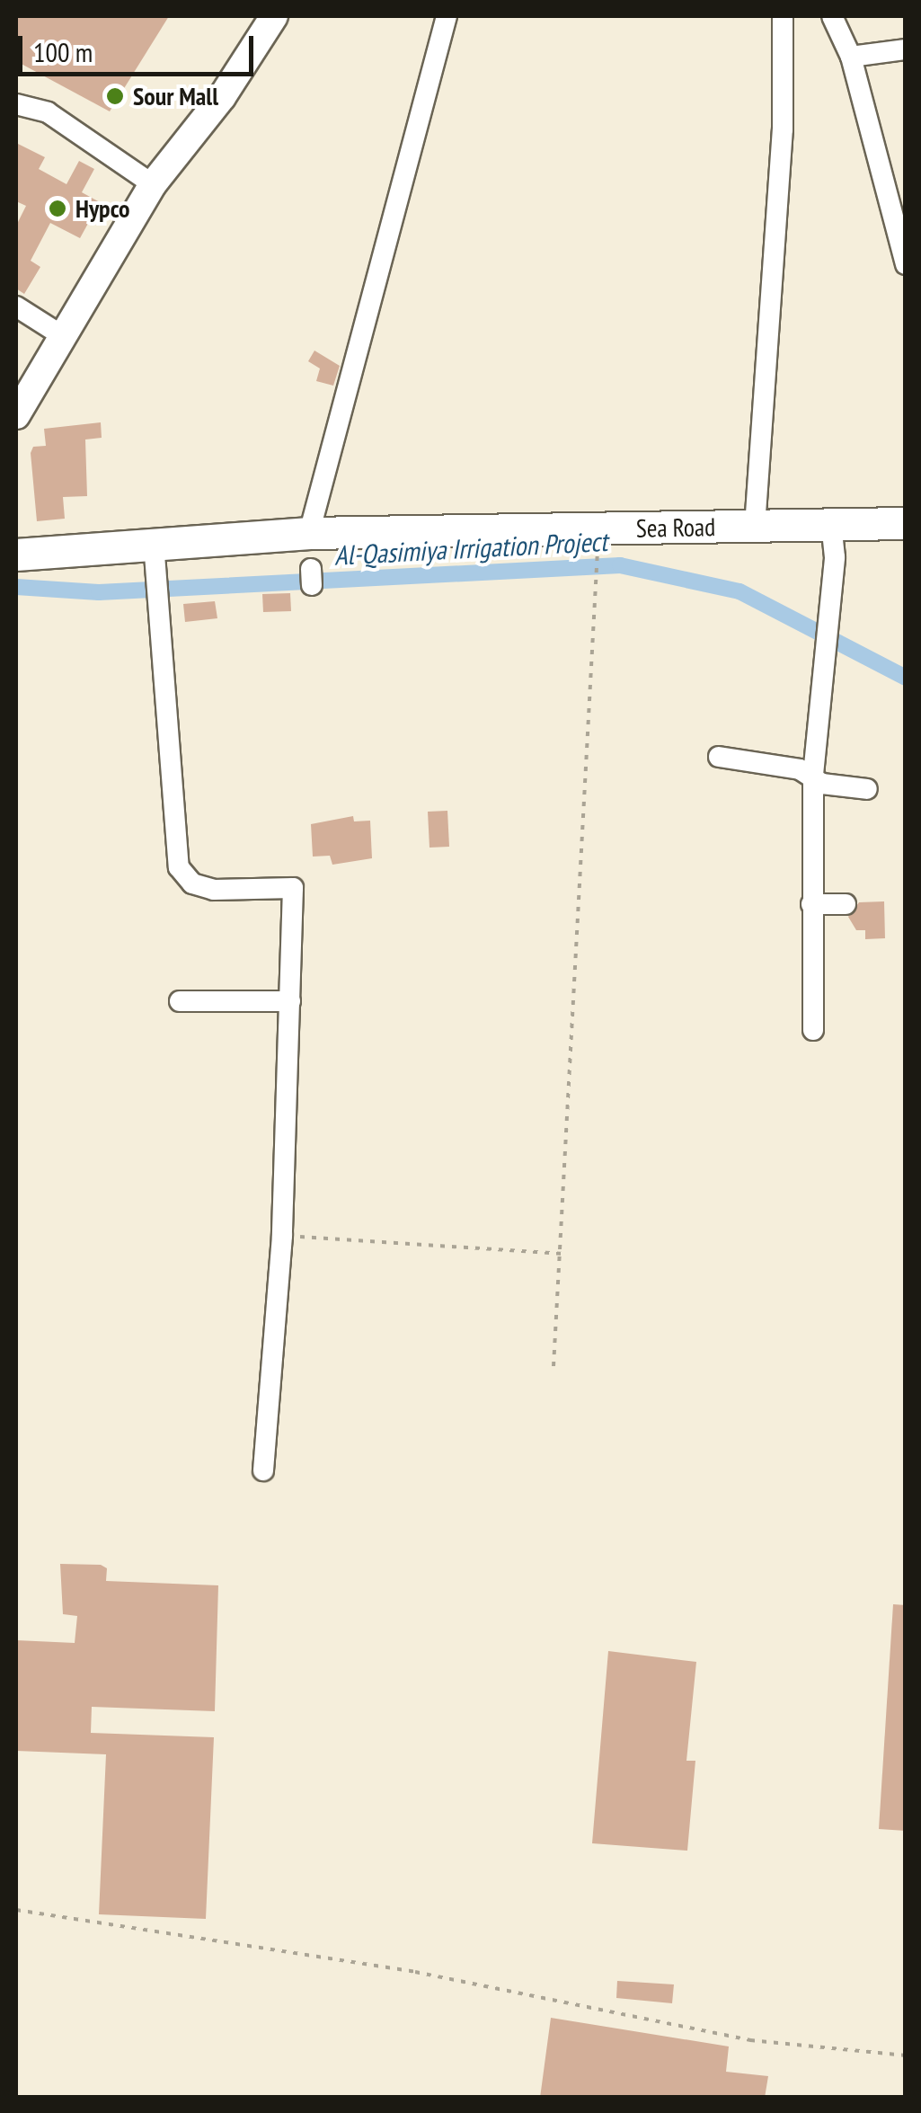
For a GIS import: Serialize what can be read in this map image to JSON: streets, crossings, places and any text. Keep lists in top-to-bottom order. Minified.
{"streets":{"highway":["Sea Road"]},"water":["Al-Qasimiya Irrigation Project"],"places":["Sour Mall","Hypco"],"scale_bar":"100 m"}
